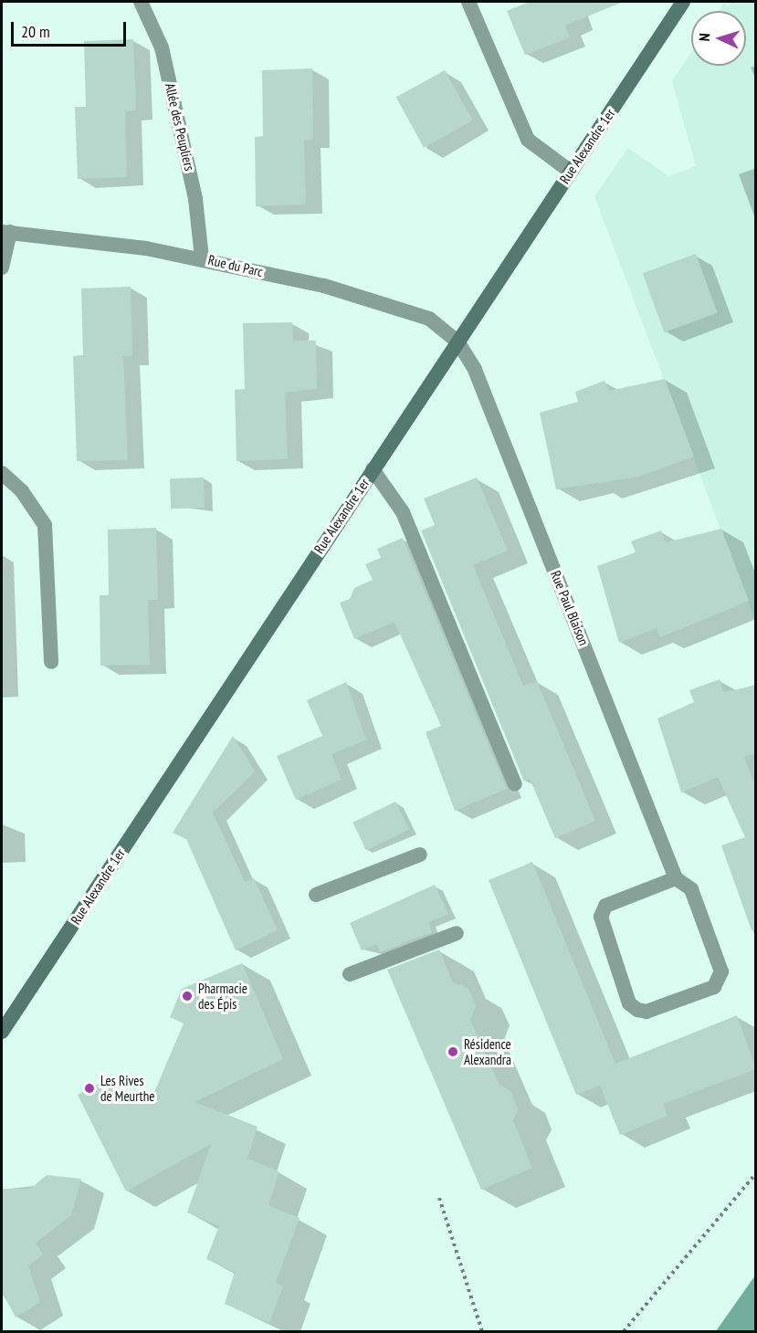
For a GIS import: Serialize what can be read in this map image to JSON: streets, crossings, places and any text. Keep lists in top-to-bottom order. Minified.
{"streets":{"main road":["Rue Alexandre 1er"],"street":["Allée des Peupliers","Rue du Parc","Rue Paul Blaison"]},"crossings":[["Allée des Peupliers","Rue du Parc"],["Rue Alexandre 1er","Rue du Parc"],["Rue Alexandre 1er","Rue Paul Blaison"],["Rue du Parc","Rue Paul Blaison"]],"places":["Pharmacie des Épis","Résidence Alexandra","Les Rives de Meurthe"],"scale_bar":"20 m","north":"left"}
